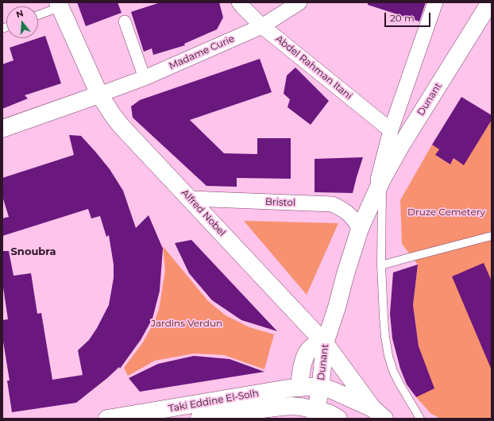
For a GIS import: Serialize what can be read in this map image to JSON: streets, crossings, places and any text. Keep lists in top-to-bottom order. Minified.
{"streets":{"street":["Madame Curie","Abdel Rahman Itani","Dunant","Bristol","Alfred Nobel","Taki Eddine El-Solh"]},"crossings":[["Madame Curie","Abdel Rahman Itani"],["Madame Curie","Alfred Nobel"],["Abdel Rahman Itani","Dunant"],["Dunant","Bristol"],["Dunant","Alfred Nobel"],["Dunant","Taki Eddine El-Solh"],["Bristol","Alfred Nobel"]],"districts":["Snoubra"],"parks":["Druze Cemetery","Jardins Verdun"],"scale_bar":"20 m","north":"top"}
